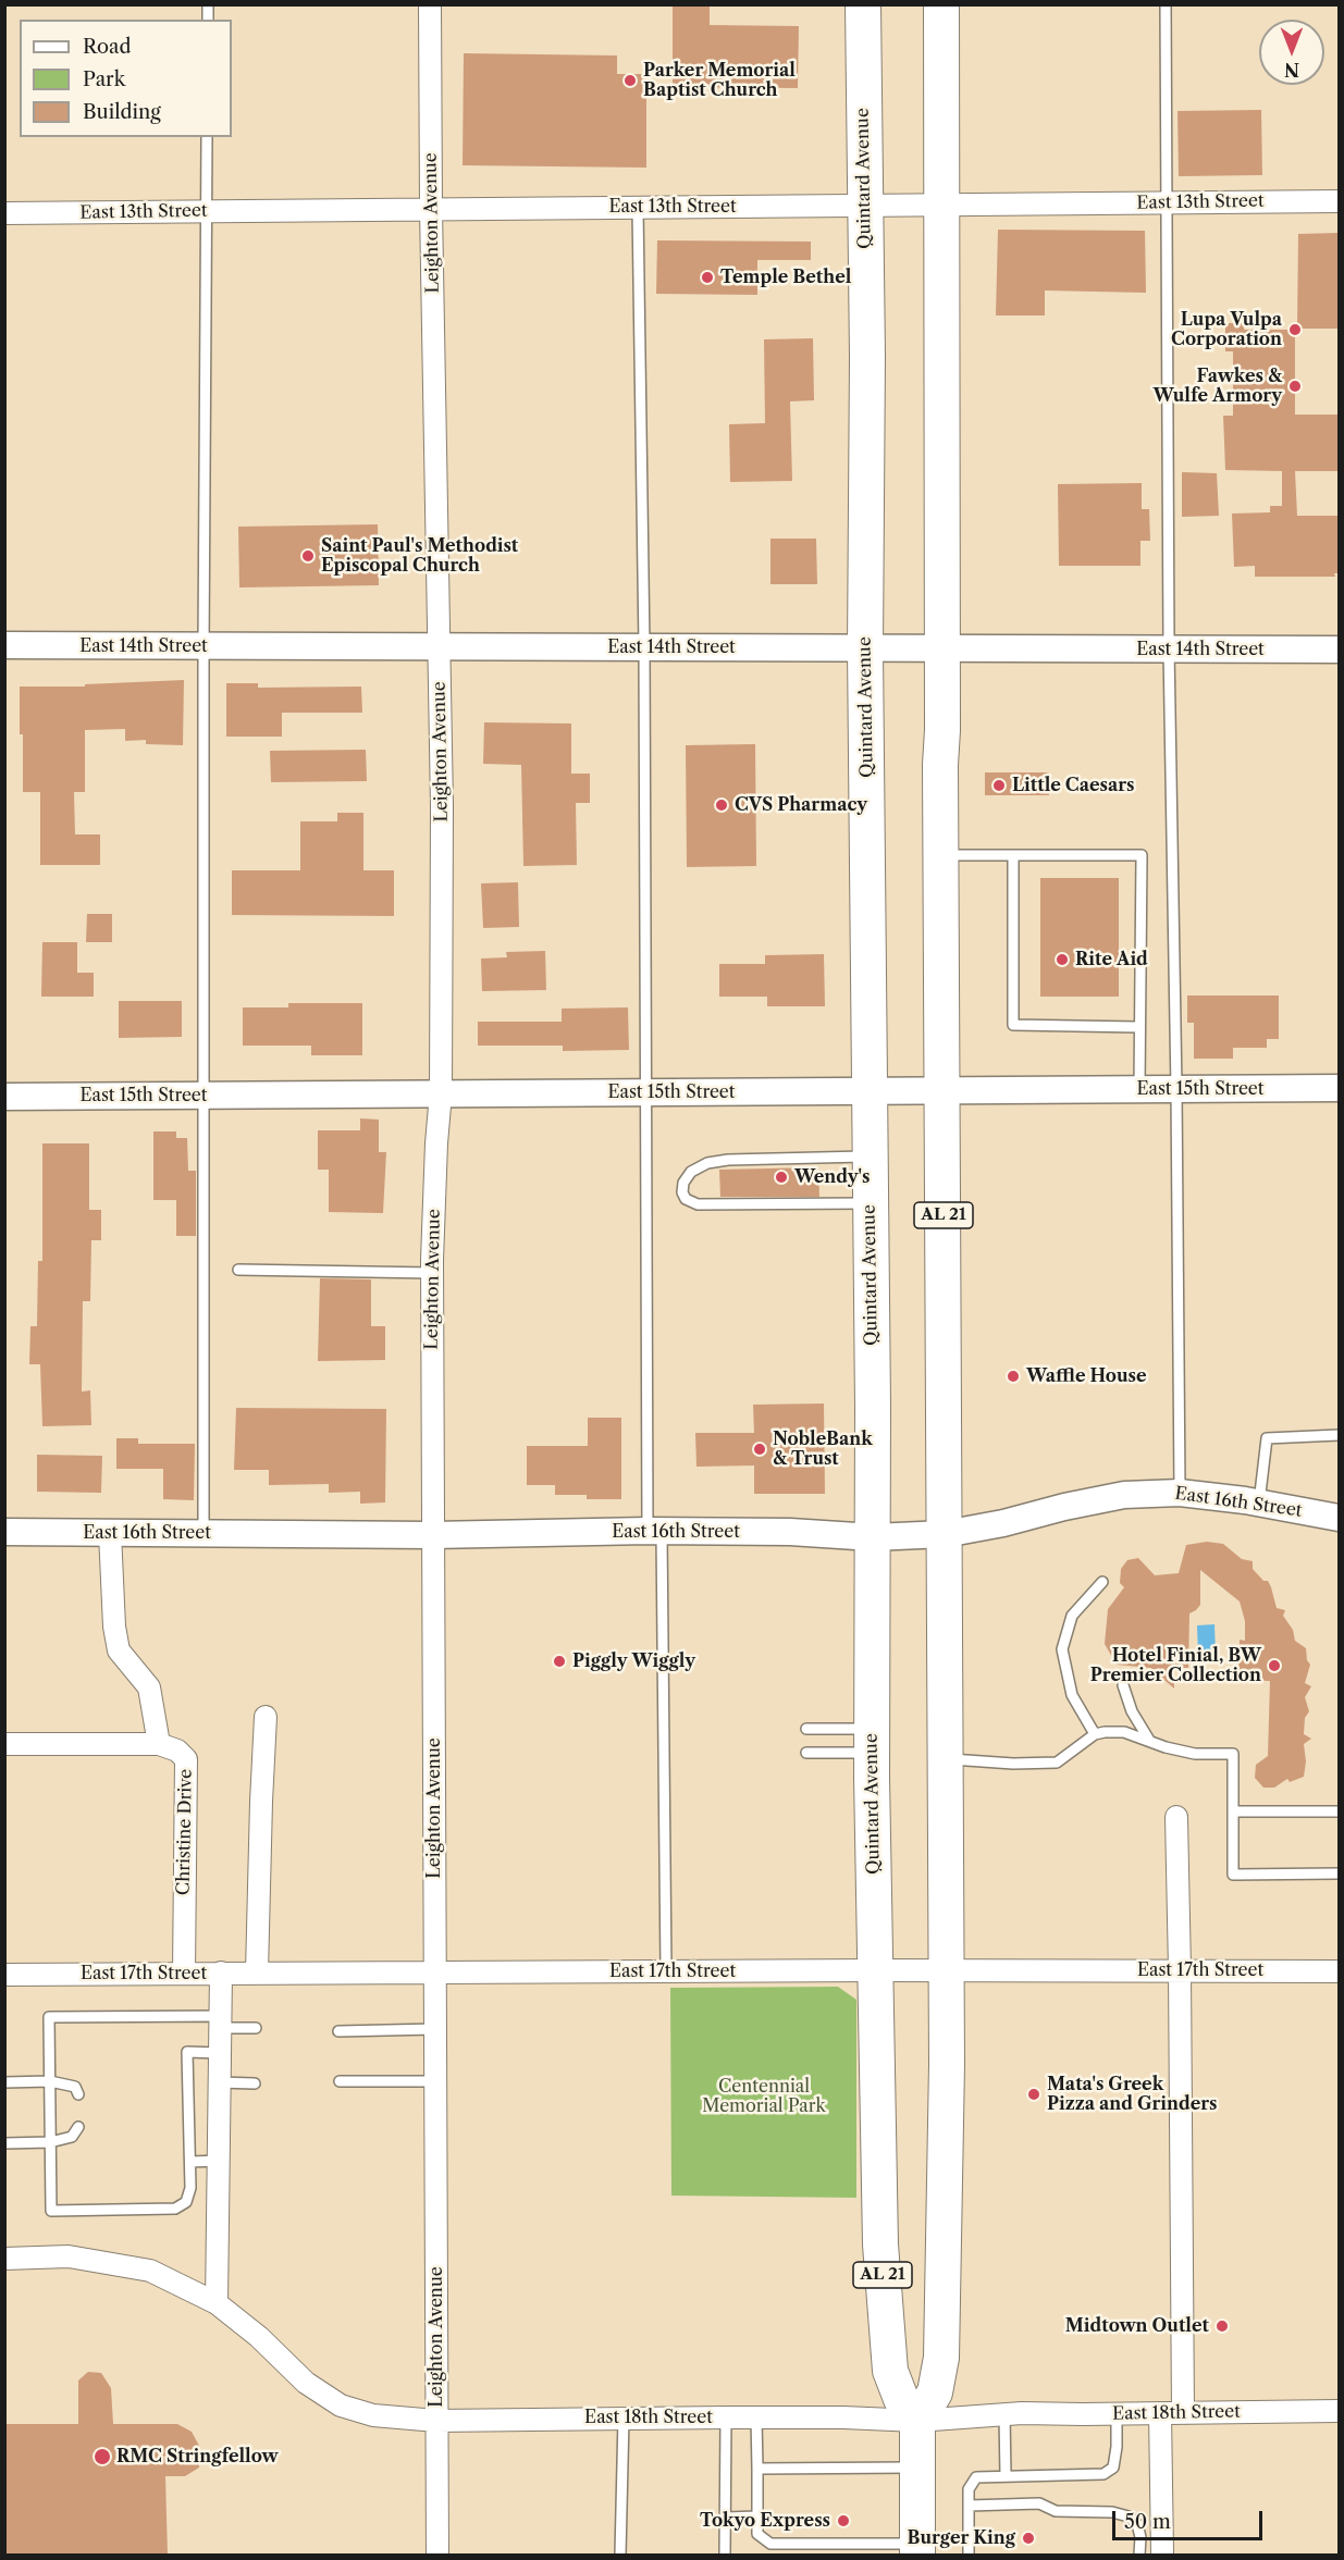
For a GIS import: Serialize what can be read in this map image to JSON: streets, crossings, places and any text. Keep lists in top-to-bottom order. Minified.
{"streets":{"highway":["Quintard Avenue","AL 21"],"street":["East 13th Street","Leighton Avenue","East 14th Street","East 15th Street","East 16th Street","Christine Drive","East 17th Street","East 18th Street"]},"crossings":[["Quintard Avenue","East 13th Street"],["Quintard Avenue","East 14th Street"],["Quintard Avenue","East 15th Street"],["Quintard Avenue","AL 21"],["Quintard Avenue","East 16th Street"],["Quintard Avenue","East 17th Street"],["Quintard Avenue","East 18th Street"],["East 13th Street","Leighton Avenue"],["East 13th Street","AL 21"],["Leighton Avenue","East 14th Street"],["Leighton Avenue","East 15th Street"],["Leighton Avenue","East 16th Street"],["Leighton Avenue","East 17th Street"],["Leighton Avenue","East 18th Street"],["East 14th Street","AL 21"],["East 15th Street","AL 21"],["AL 21","East 16th Street"],["AL 21","East 17th Street"],["AL 21","East 18th Street"],["Christine Drive","East 17th Street"]],"parks":["Centennial Memorial Park"],"places":["Parker Memorial Baptist Church","Temple Bethel","Lupa Vulpa Corporation","Fawkes & Wulfe Armory","Saint Paul's Methodist Episcopal Church","Little Caesars","CVS Pharmacy","Rite Aid","Wendy's","Waffle House","NobleBank & Trust","Piggly Wiggly","Hotel Finial, BW Premier Collection","Mata's Greek Pizza and Grinders","Midtown Outlet","RMC Stringfellow","Tokyo Express","Burger King"],"legend":["Road","Park","Building"],"scale_bar":"50 m","north":"bottom"}
